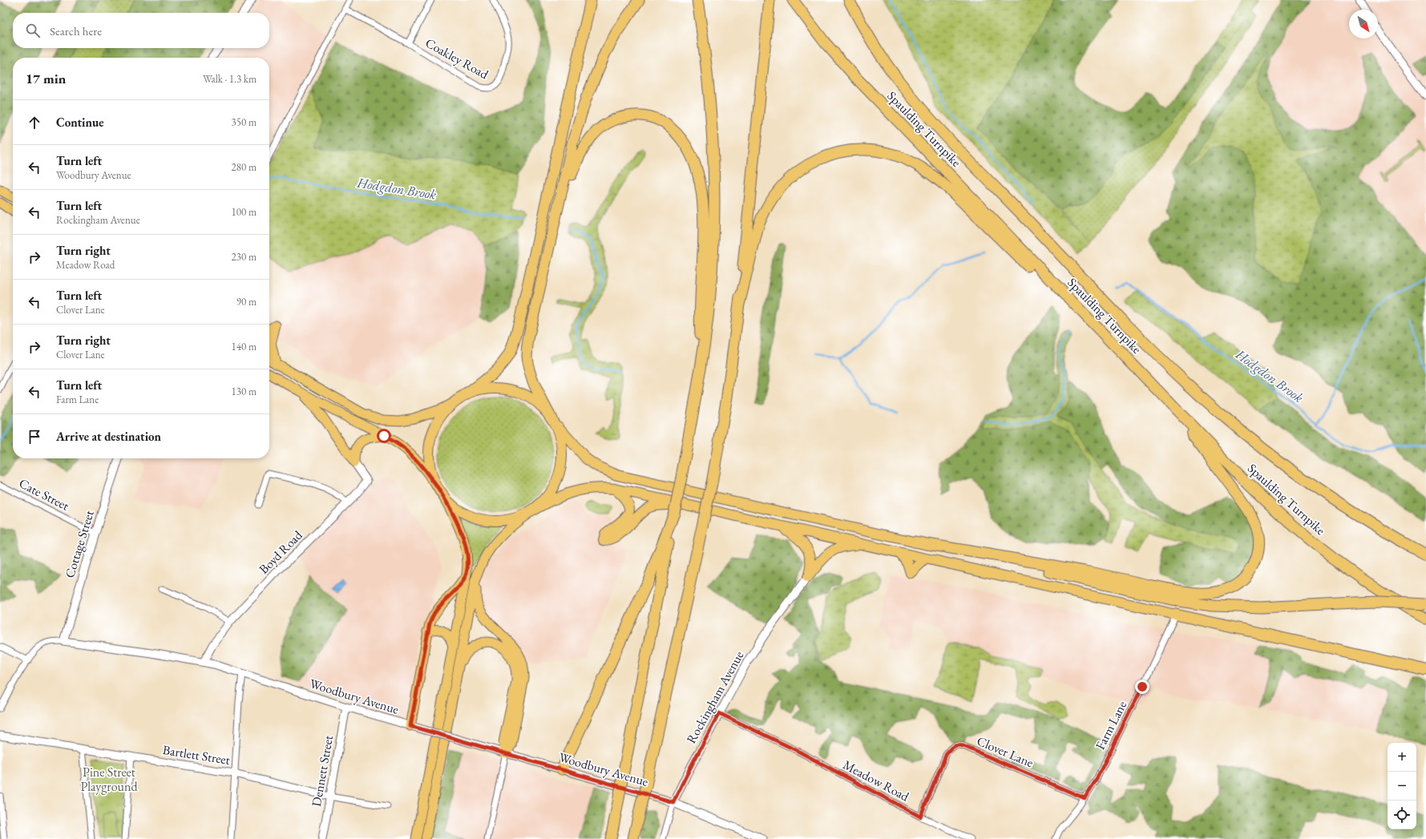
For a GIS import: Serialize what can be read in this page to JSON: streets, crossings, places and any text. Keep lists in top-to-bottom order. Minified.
{"streets":{"highway":["Spaulding Turnpike"],"street":["Coakley Road","Cate Street","Cottage Street","Boyd Road","Woodbury Avenue","Rockingham Avenue","Farm Lane","Clover Lane","Bartlett Street","Dennett Street","Meadow Road"]},"crossings":[["Cate Street","Cottage Street"],["Cottage Street","Woodbury Avenue"],["Boyd Road","Woodbury Avenue"],["Woodbury Avenue","Rockingham Avenue"],["Woodbury Avenue","Dennett Street"],["Rockingham Avenue","Meadow Road"],["Farm Lane","Clover Lane"],["Clover Lane","Meadow Road"],["Bartlett Street","Dennett Street"]],"water":["Hodgdon Brook"],"parks":["Pine Street Playground"],"north":"bottom right","page":{"search":"Search here","heading":["17 min","Walk · 1.3 km"],"list":[["Continue","350 m"],["Turn left","Woodbury Avenue","280 m"],["Turn left","Rockingham Avenue","100 m"],["Turn right","Meadow Road","230 m"],["Turn left","Clover Lane","90 m"],["Turn right","Clover Lane","140 m"],["Turn left","Farm Lane","130 m"],"Arrive at destination"],"map_buttons":["+","−"]}}
